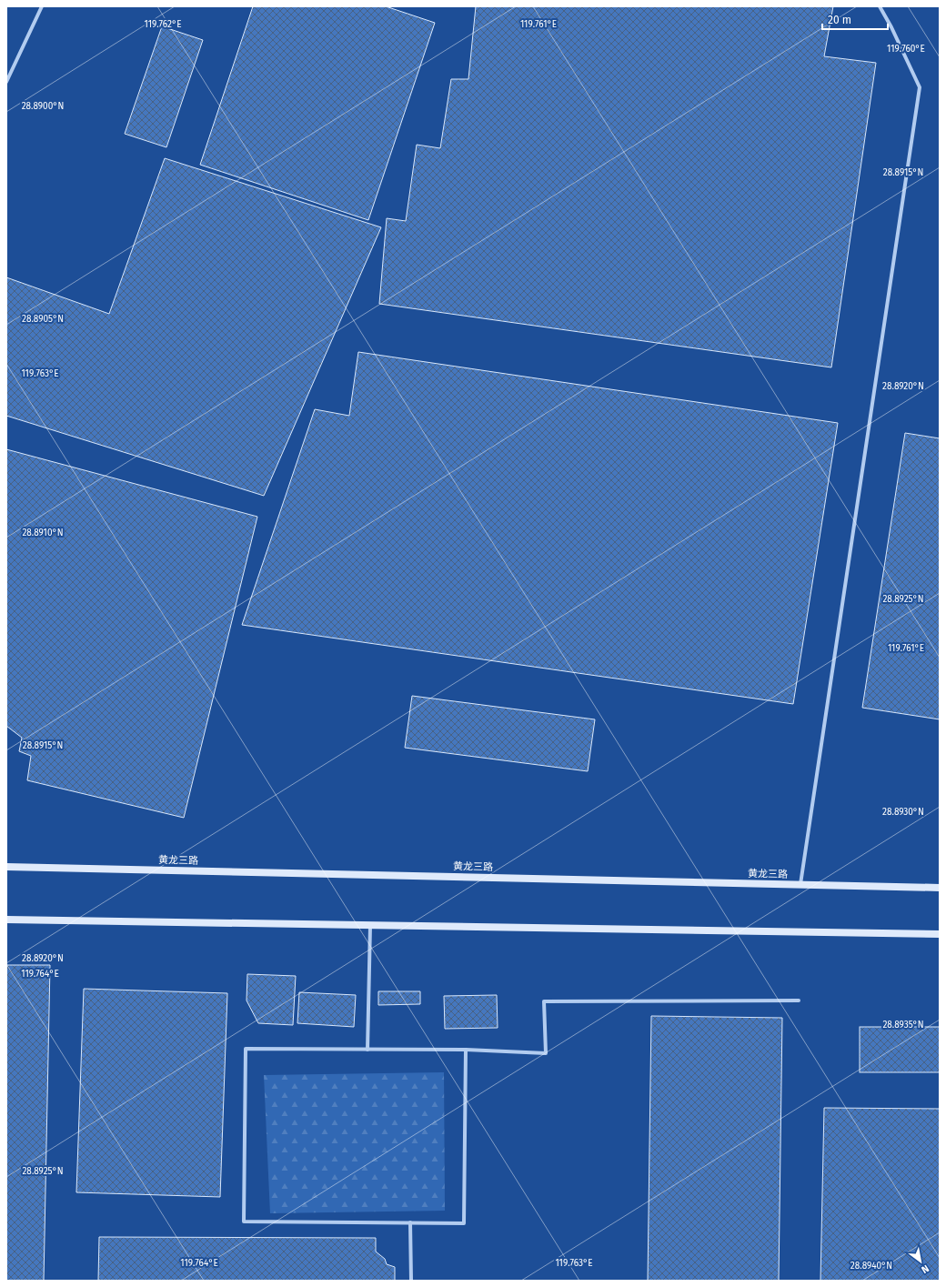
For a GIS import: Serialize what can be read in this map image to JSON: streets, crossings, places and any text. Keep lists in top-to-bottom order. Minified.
{"streets":{"main road":["黄龙三路"]},"scale_bar":"20 m","north":"bottom right","coordinates":["119.762°E","119.761°E","119.760°E","28.8900°N","28.8915°N","28.8905°N","119.763°E","28.8920°N","28.8910°N","28.8925°N","28.8930°N","119.764°E","28.8935°N","28.8940°N"]}
